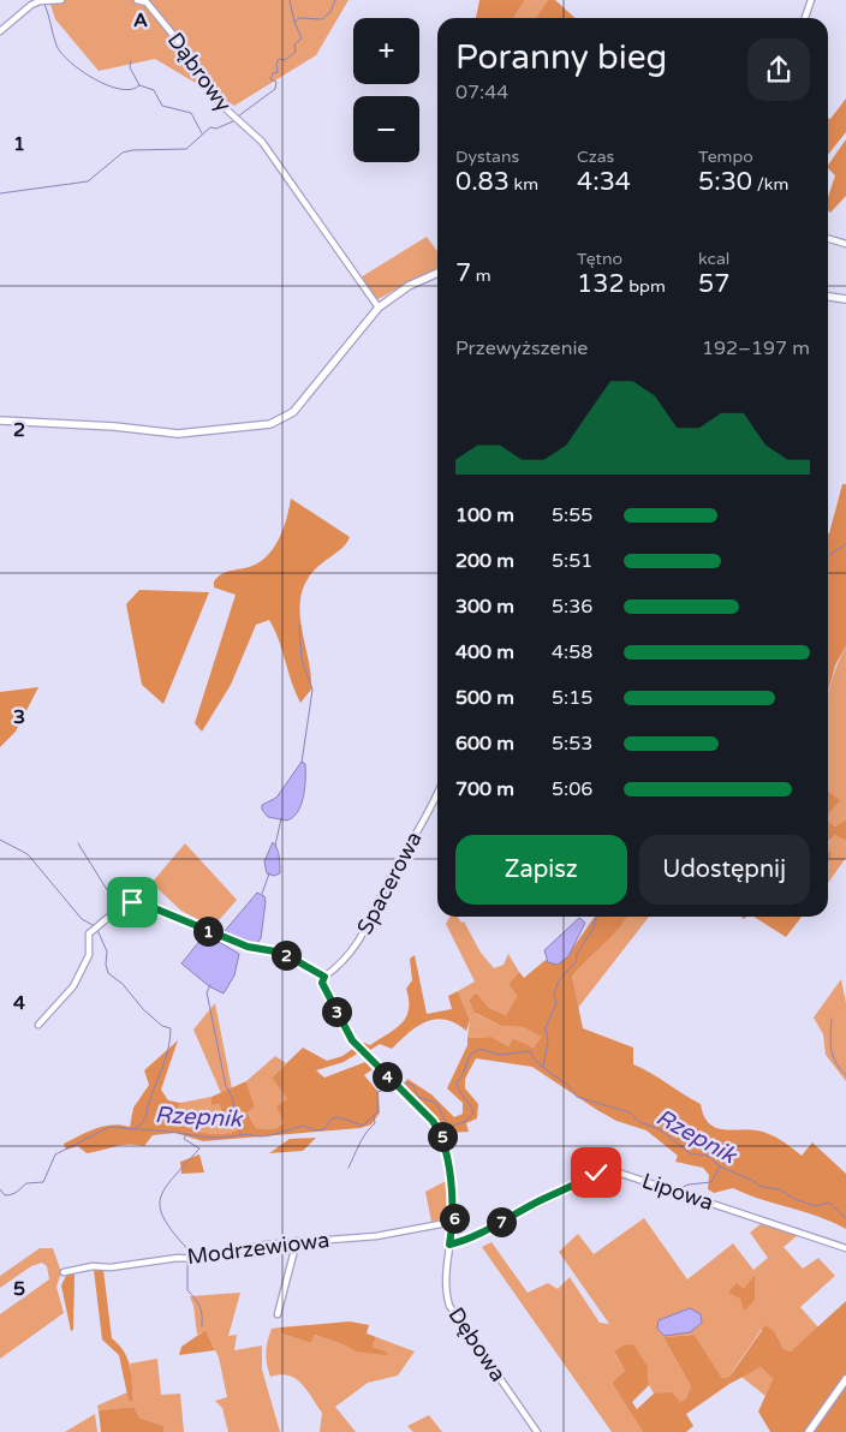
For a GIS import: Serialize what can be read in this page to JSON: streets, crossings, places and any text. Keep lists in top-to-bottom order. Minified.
{"streets":{"street":["Dąbrowy","Spacerowa","Lipowa","Modrzewiowa","Dębowa"]},"crossings":[["Spacerowa","Dębowa"],["Lipowa","Dębowa"],["Modrzewiowa","Dębowa"]],"water":["Rzepnik"],"page":{"map_buttons":["+","−"],"heading":["Poranny bieg","07:44"],"stats":[["Dystans","0.83 km"],["Czas","4:34"],["Tempo","5:30 /km"],["7 m"],["Tętno","132 bpm"],["kcal","57"]],"chart":["Przewyższenie","192–197 m"],"list":[{"name":"100 m","note":"5:55"},{"name":"200 m","note":"5:51"},{"name":"300 m","note":"5:36"},{"name":"400 m","note":"4:58"},{"name":"500 m","note":"5:15"},{"name":"600 m","note":"5:53"},{"name":"700 m","note":"5:06"}],"buttons":["Zapisz","Udostępnij"],"pins":["1","2","3","4","5","6","7"]},"grid":{"columns":["A"],"rows":["1","2","3","4","5"]}}
